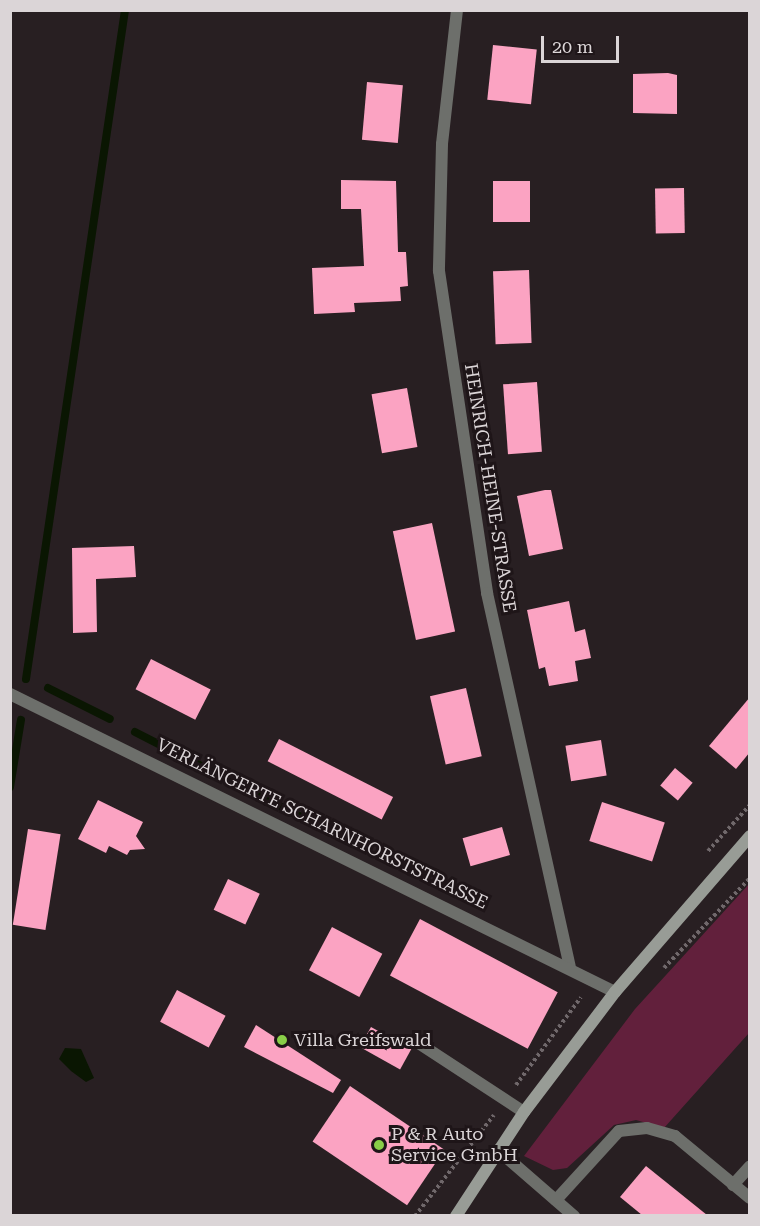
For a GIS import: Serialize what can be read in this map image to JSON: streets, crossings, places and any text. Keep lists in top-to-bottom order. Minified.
{"streets":{"street":["HEINRICH-HEINE-STRASSE","VERLÄNGERTE SCHARNHORSTSTRASSE"]},"crossings":[["HEINRICH-HEINE-STRASSE","VERLÄNGERTE SCHARNHORSTSTRASSE"]],"places":["Villa Greifswald","P & R Auto Service GmbH"],"scale_bar":"20 m"}
